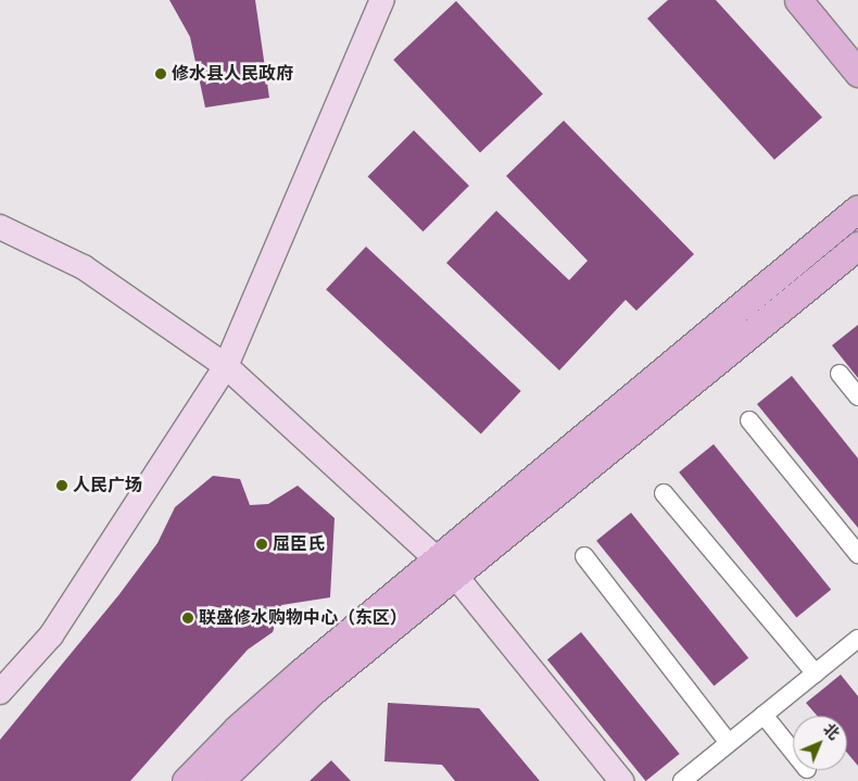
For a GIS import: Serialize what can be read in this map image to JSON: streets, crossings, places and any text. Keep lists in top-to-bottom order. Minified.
{"places":["修水县人民政府","人民广场","屈臣氏","联盛修水购物中心（东区）"],"north":"top right"}
